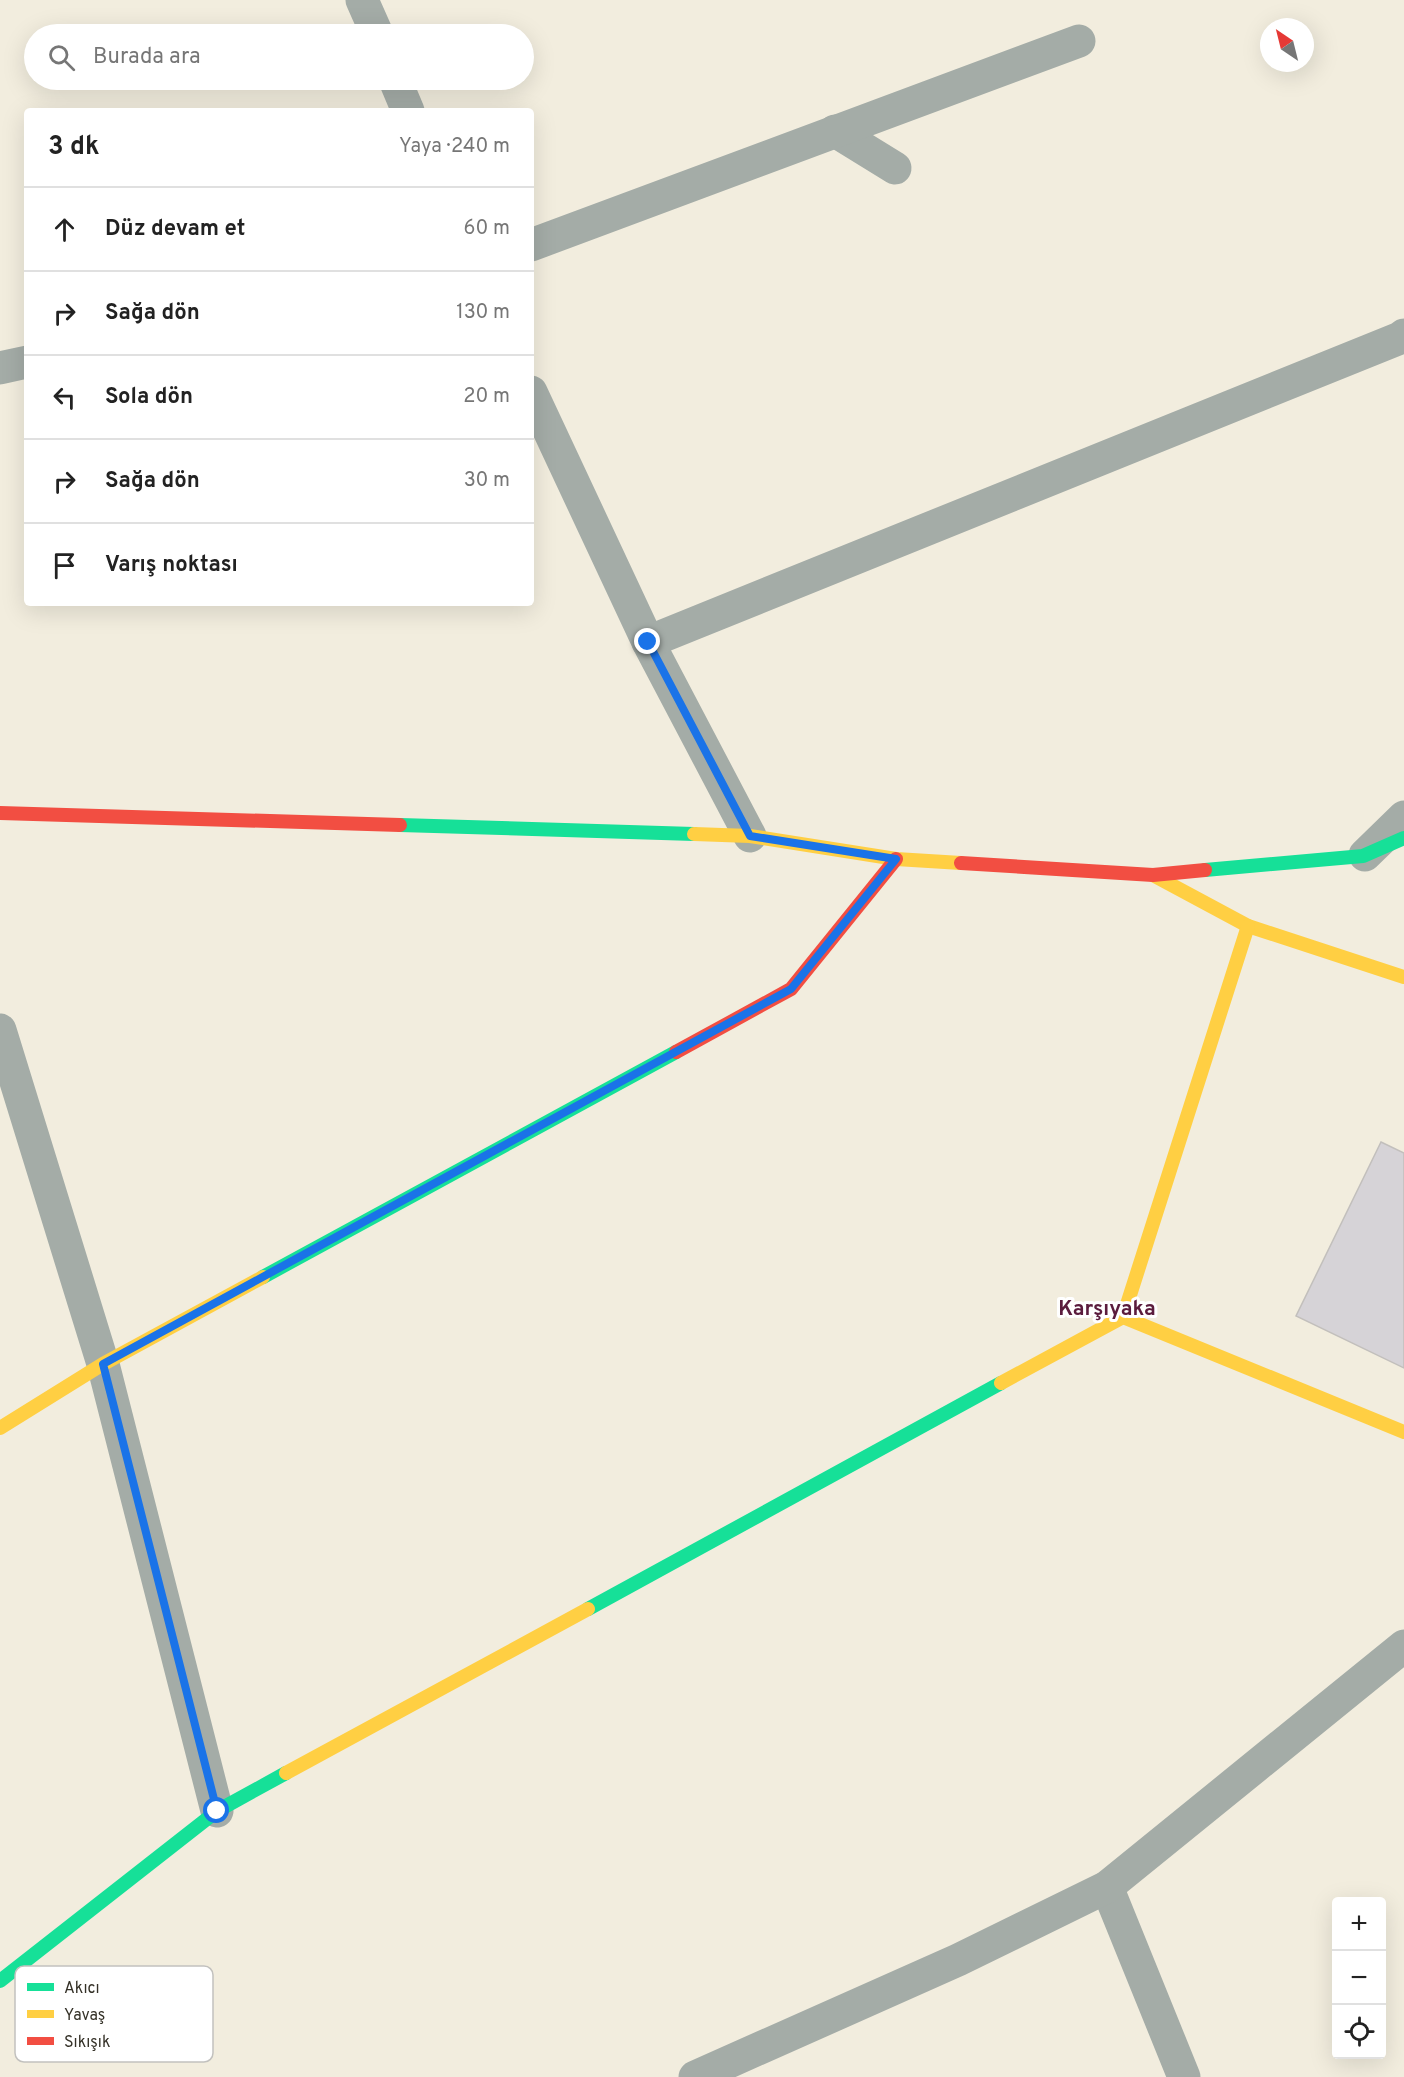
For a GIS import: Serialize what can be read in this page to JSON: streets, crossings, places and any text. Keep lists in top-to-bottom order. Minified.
{"districts":["Karşıyaka"],"legend":["Akıcı","Yavaş","Sıkışık"],"north":"top left","page":{"search":"Burada ara","heading":["3 dk","Yaya · 240 m"],"list":[["Düz devam et","60 m"],["Sağa dön","130 m"],["Sola dön","20 m"],["Sağa dön","30 m"],"Varış noktası"],"map_buttons":["+","−"]}}
